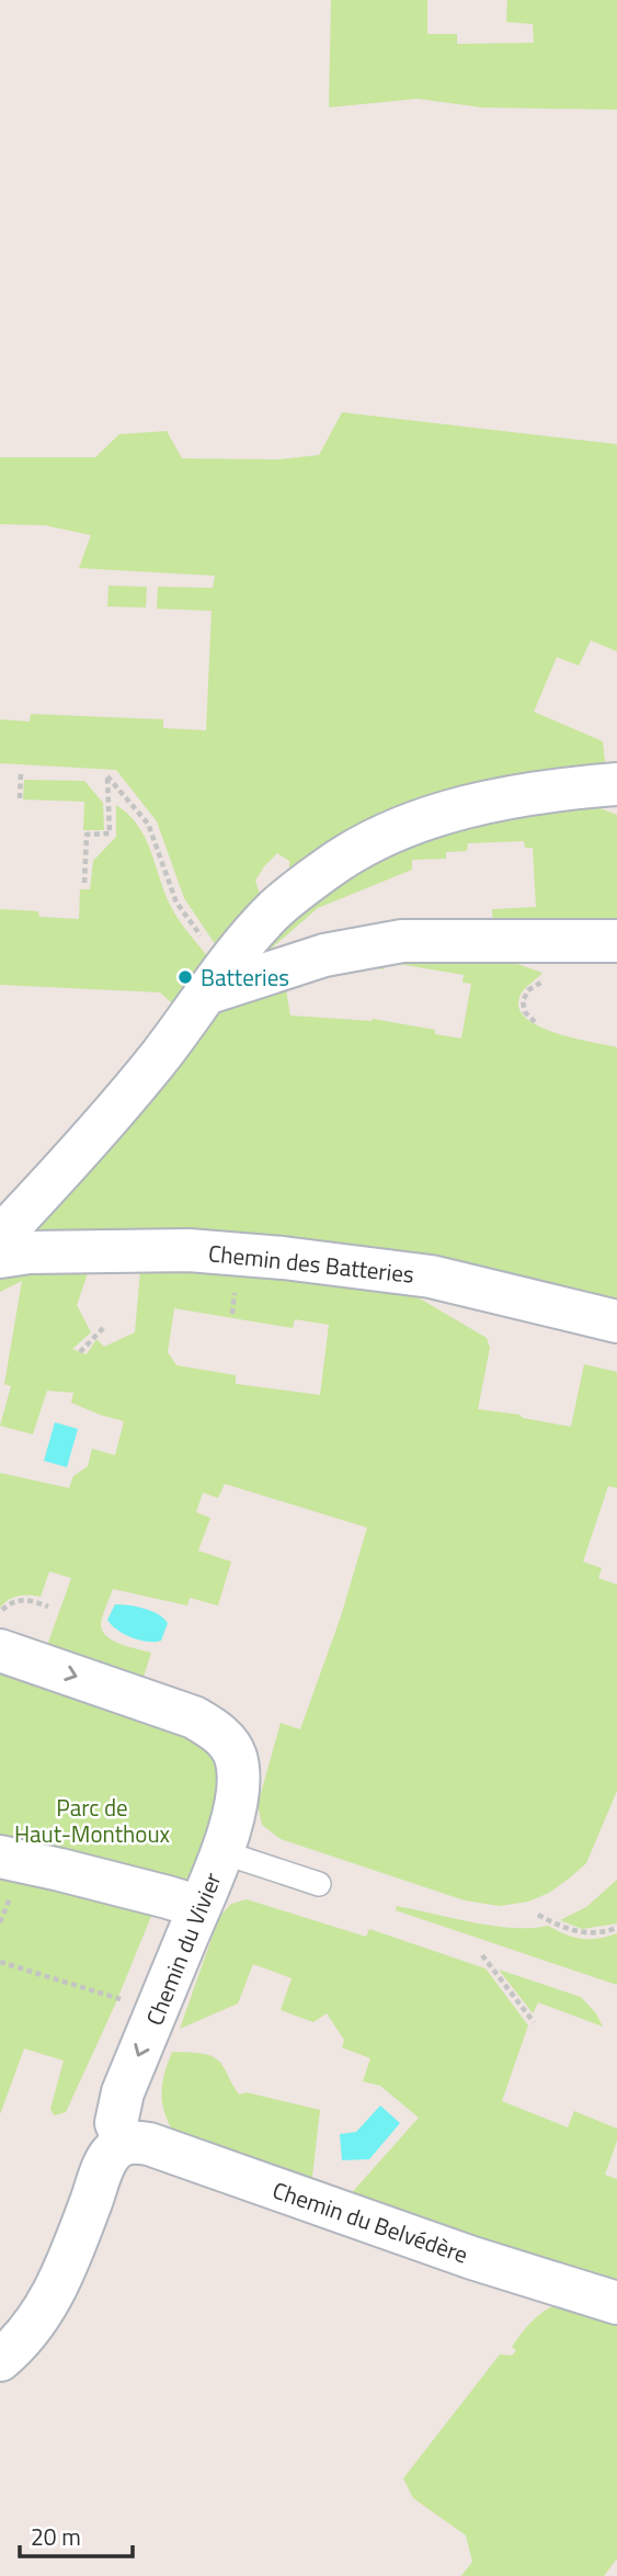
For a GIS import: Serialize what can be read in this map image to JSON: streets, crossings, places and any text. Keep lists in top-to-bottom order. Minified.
{"streets":{"street":["Chemin des Batteries","Chemin du Vivier","Chemin du Belvédère"]},"crossings":[["Chemin du Vivier","Chemin du Belvédère"]],"parks":["Parc de Haut-Monthoux"],"places":["Batteries"],"scale_bar":"20 m"}
